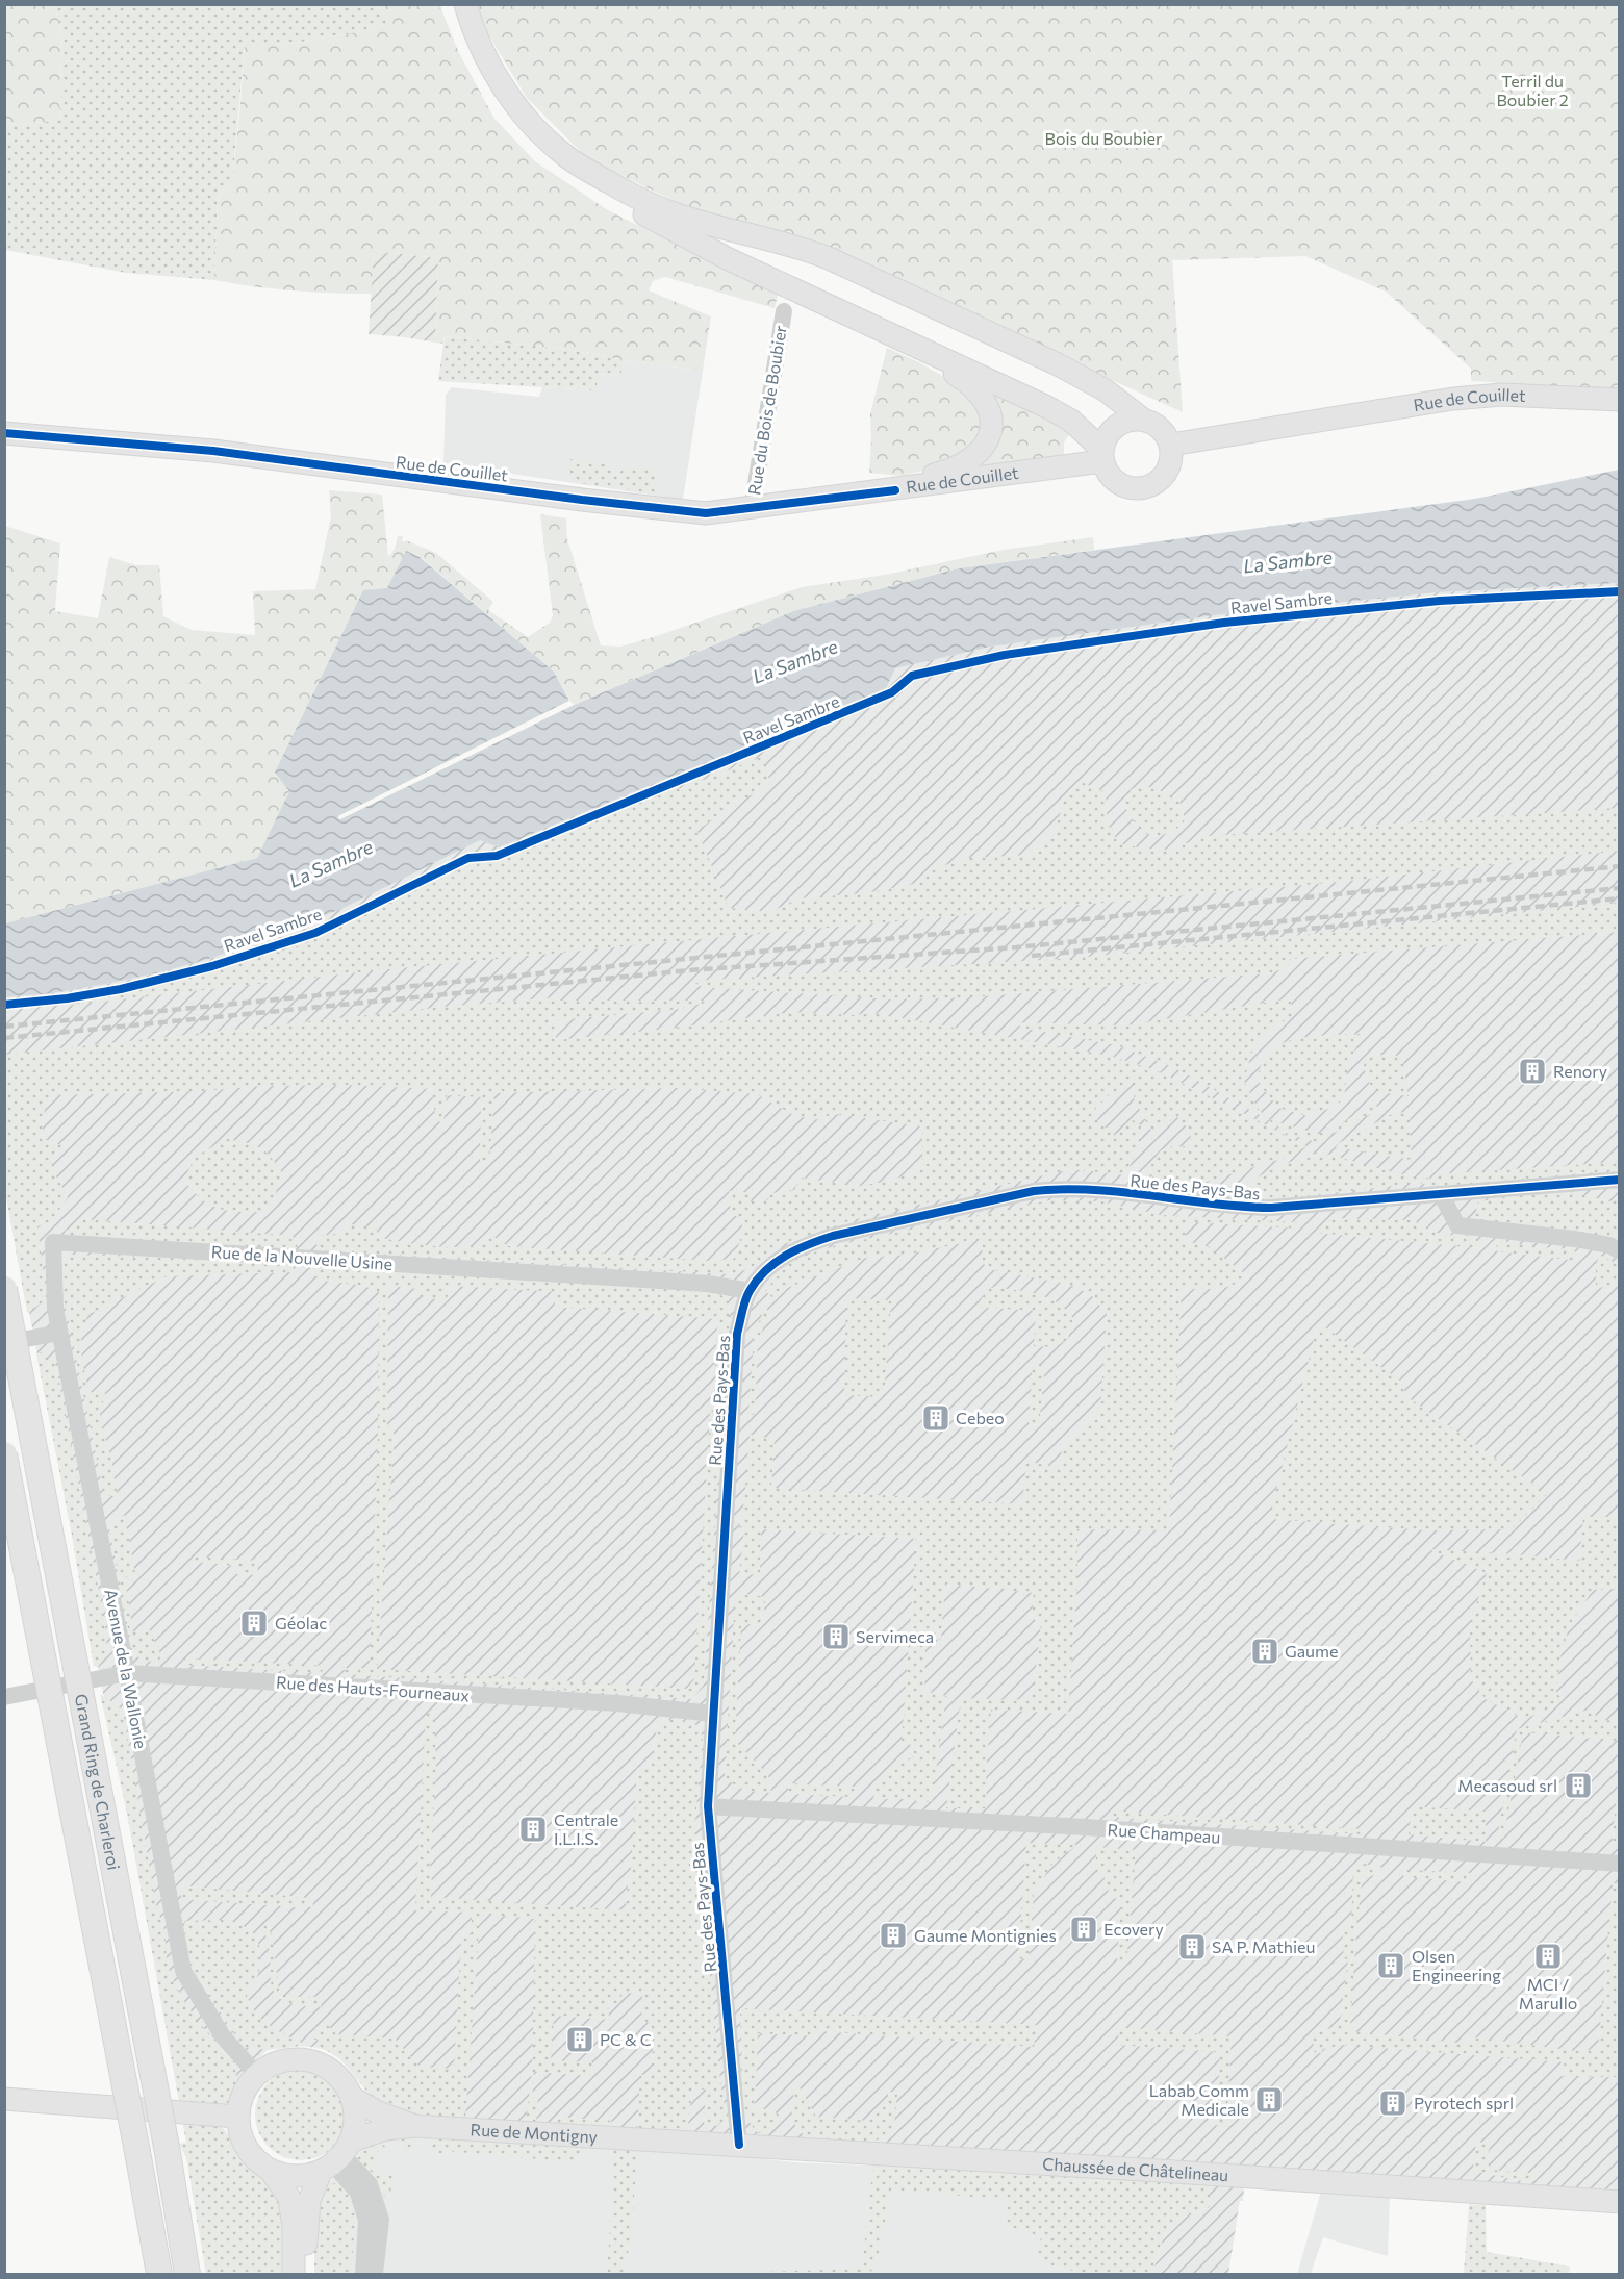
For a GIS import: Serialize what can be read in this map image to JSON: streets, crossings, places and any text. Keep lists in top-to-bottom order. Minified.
{"streets":{"highway":["Grand Ring de Charleroi"],"main road":["Rue de Couillet","Rue de Montigny","Chaussée de Châtelineau"],"street":["Rue du Bois de Boubier","Rue des Pays-Bas","Rue de la Nouvelle Usine","Avenue de la Wallonie","Rue des Hauts-Fourneaux","Rue Champeau"],"cycle path":["Ravel Sambre"]},"crossings":[["Rue de Couillet","Rue du Bois de Boubier"],["Rue des Pays-Bas","Rue de la Nouvelle Usine"],["Rue des Pays-Bas","Rue des Hauts-Fourneaux"],["Rue des Pays-Bas","Rue Champeau"],["Rue des Pays-Bas","Chaussée de Châtelineau"],["Rue de la Nouvelle Usine","Avenue de la Wallonie"],["Avenue de la Wallonie","Rue des Hauts-Fourneaux"],["Rue de Montigny","Chaussée de Châtelineau"]],"water":["La Sambre"],"parks":["Terril du Boubier 2","Bois du Boubier"],"places":{"building":["Renory","Cebeo","Géolac","Servimeca","Gaume","Mecasoud srl","Centrale I.L.I.S.","Ecovery","Gaume Montignies","SA P. Mathieu","MCI / Marullo","Olsen Engineering","PC & C","Labab Comm Medicale","Pyrotech sprl"]}}
